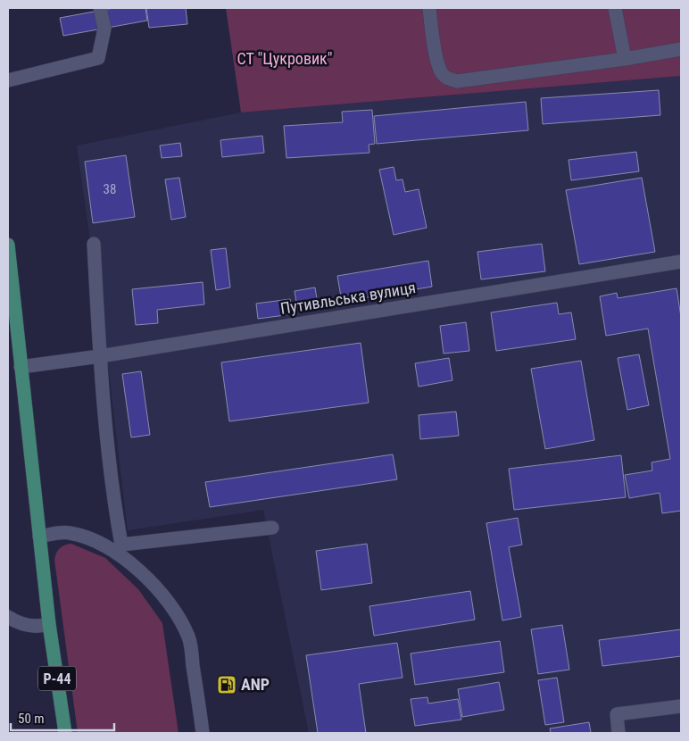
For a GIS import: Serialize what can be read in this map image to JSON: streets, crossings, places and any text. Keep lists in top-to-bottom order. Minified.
{"streets":{"main road":["Р-44"],"street":["Путивльська вулиця"]},"crossings":[["Путивльська вулиця","Р-44"]],"parks":["СТ \"Цукровик\""],"places":{"fuel station":["ANP"]},"house_numbers":["38"],"scale_bar":"50 m"}
